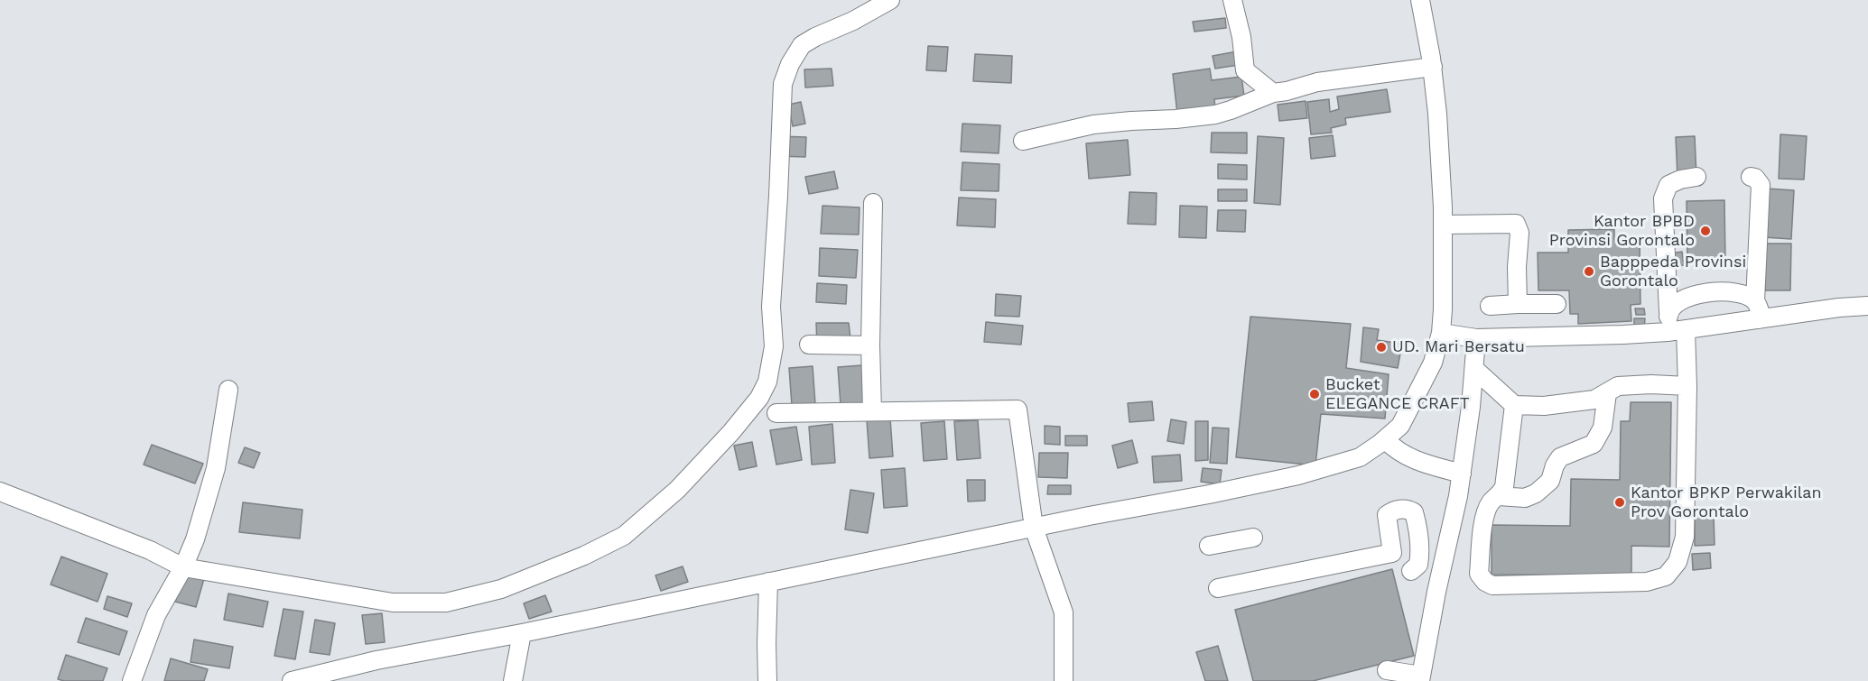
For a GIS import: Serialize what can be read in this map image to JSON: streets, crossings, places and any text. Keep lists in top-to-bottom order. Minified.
{"places":["Kantor BPBD Provinsi Gorontalo","Bapppeda Provinsi Gorontalo","UD. Mari Bersatu","Bucket ELEGANCE CRAFT","Kantor BPKP Perwakilan Prov Gorontalo"]}
